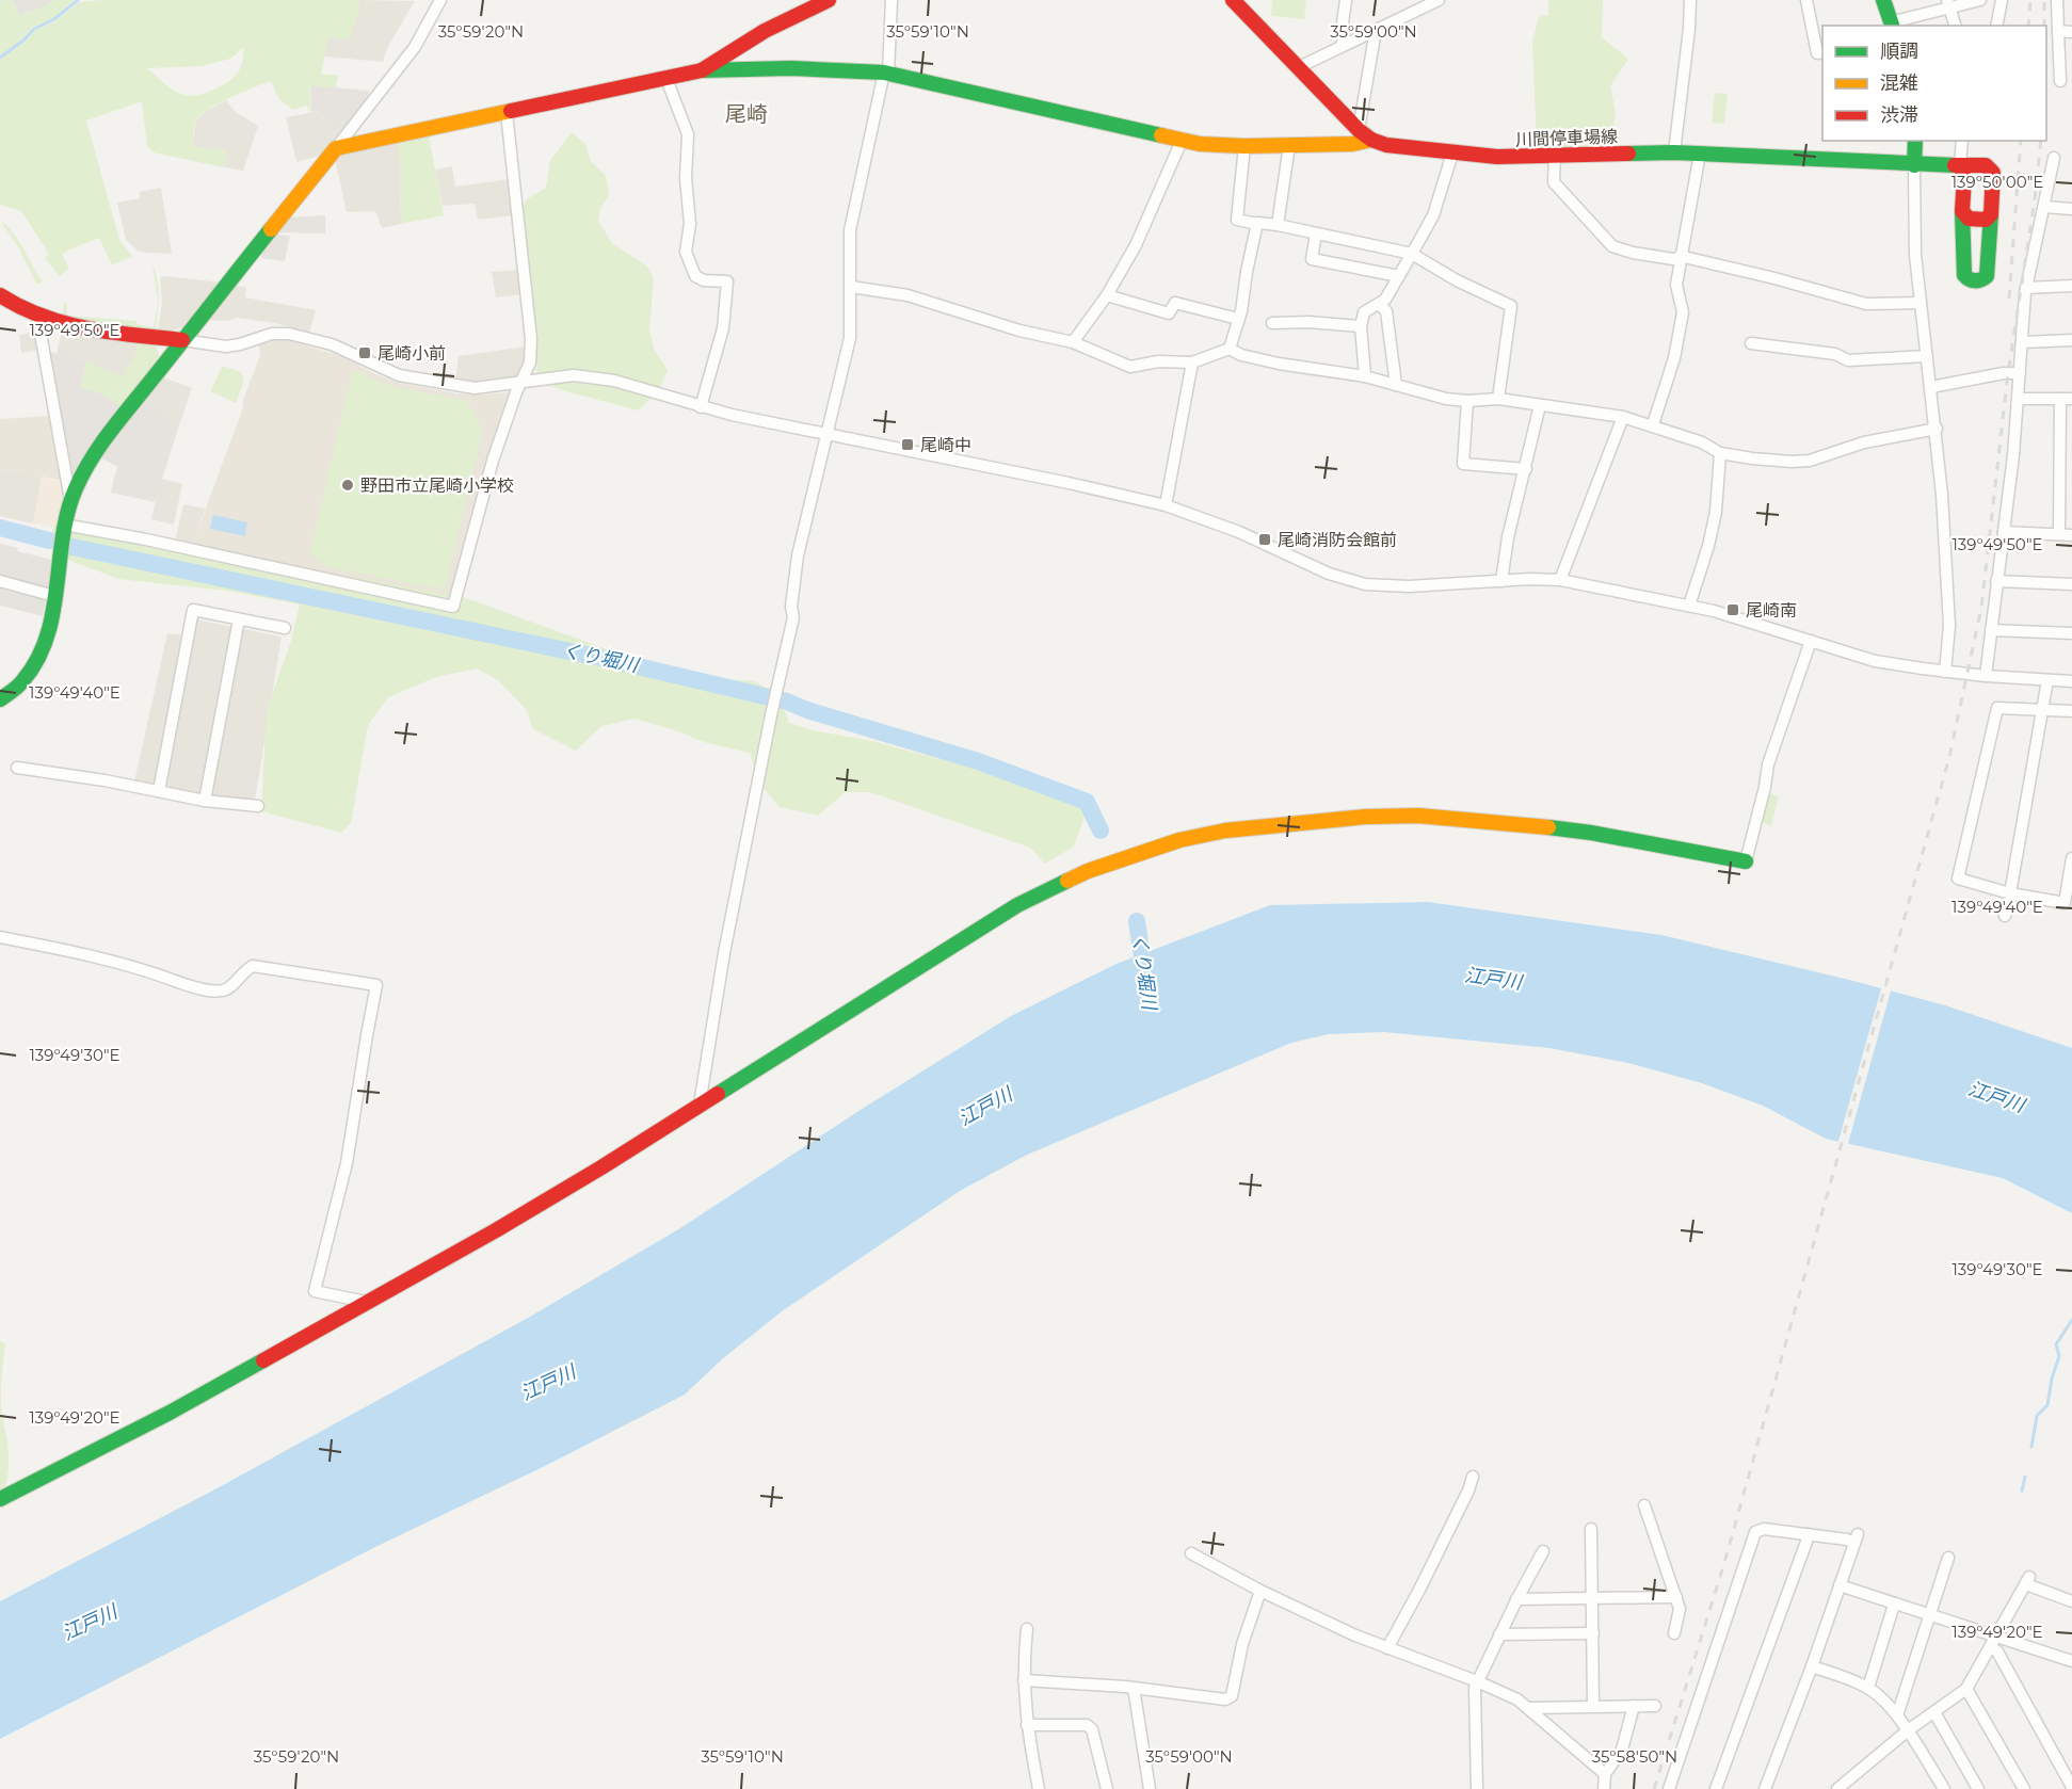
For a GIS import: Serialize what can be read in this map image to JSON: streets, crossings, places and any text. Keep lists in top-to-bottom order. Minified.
{"streets":{"street":["川間停車場線"]},"districts":["尾崎"],"water":["くり堀川","江戸川"],"places":{"transit":["尾崎小前","尾崎中","尾崎消防会館前","尾崎南"],"other":["野田市立尾崎小学校"]},"legend":["順調","混雑","渋滞"],"coordinates":["35°59'20\"N","35°59'10\"N","35°59'00\"N","139°50'00\"E","139°49'50\"E","139°49'40\"E","139°49'30\"E","139°49'20\"E","35°58'50\"N"]}
